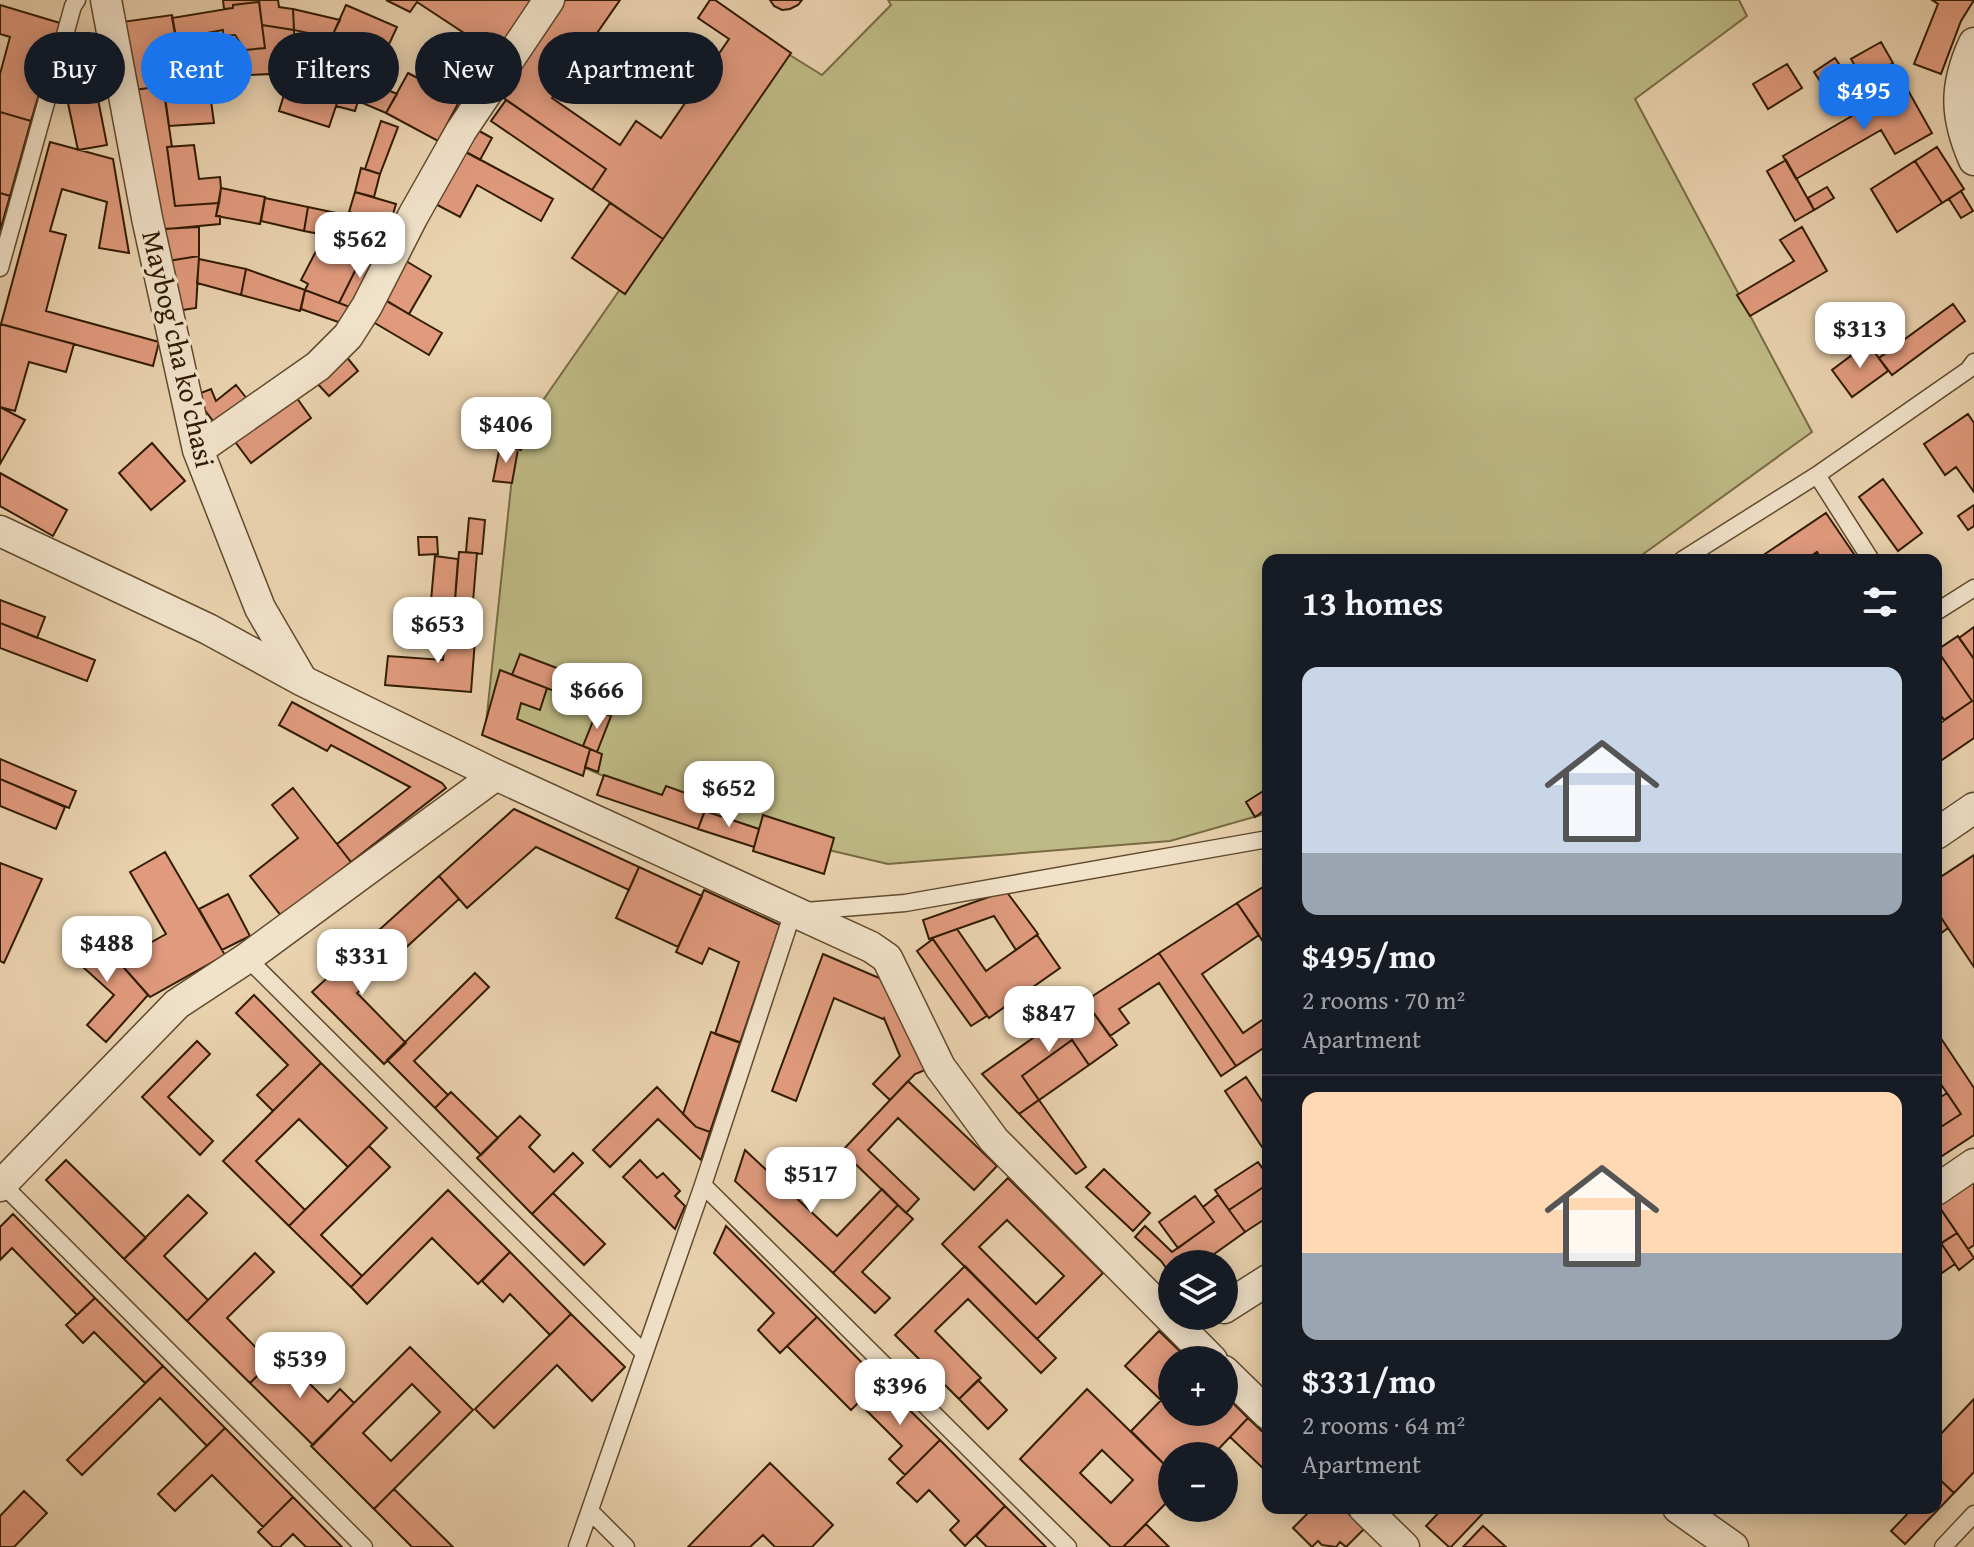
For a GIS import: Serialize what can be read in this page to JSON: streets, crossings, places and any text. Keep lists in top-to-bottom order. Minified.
{"streets":{"street":["Maybog'cha ko'chasi"]},"page":{"chip":["Buy","Rent","Filters","New","Apartment"],"price":["$495","$562","$313","$406","$653","$666","$652","$488","$331","$847","$517","$539","$396"],"heading":"13 homes","list":[{"name":"$495/mo","note":"2 rooms · 70 m² · Apartment"},{"name":"$331/mo","note":"2 rooms · 64 m² · Apartment"}],"map_buttons":["+","−"]}}
